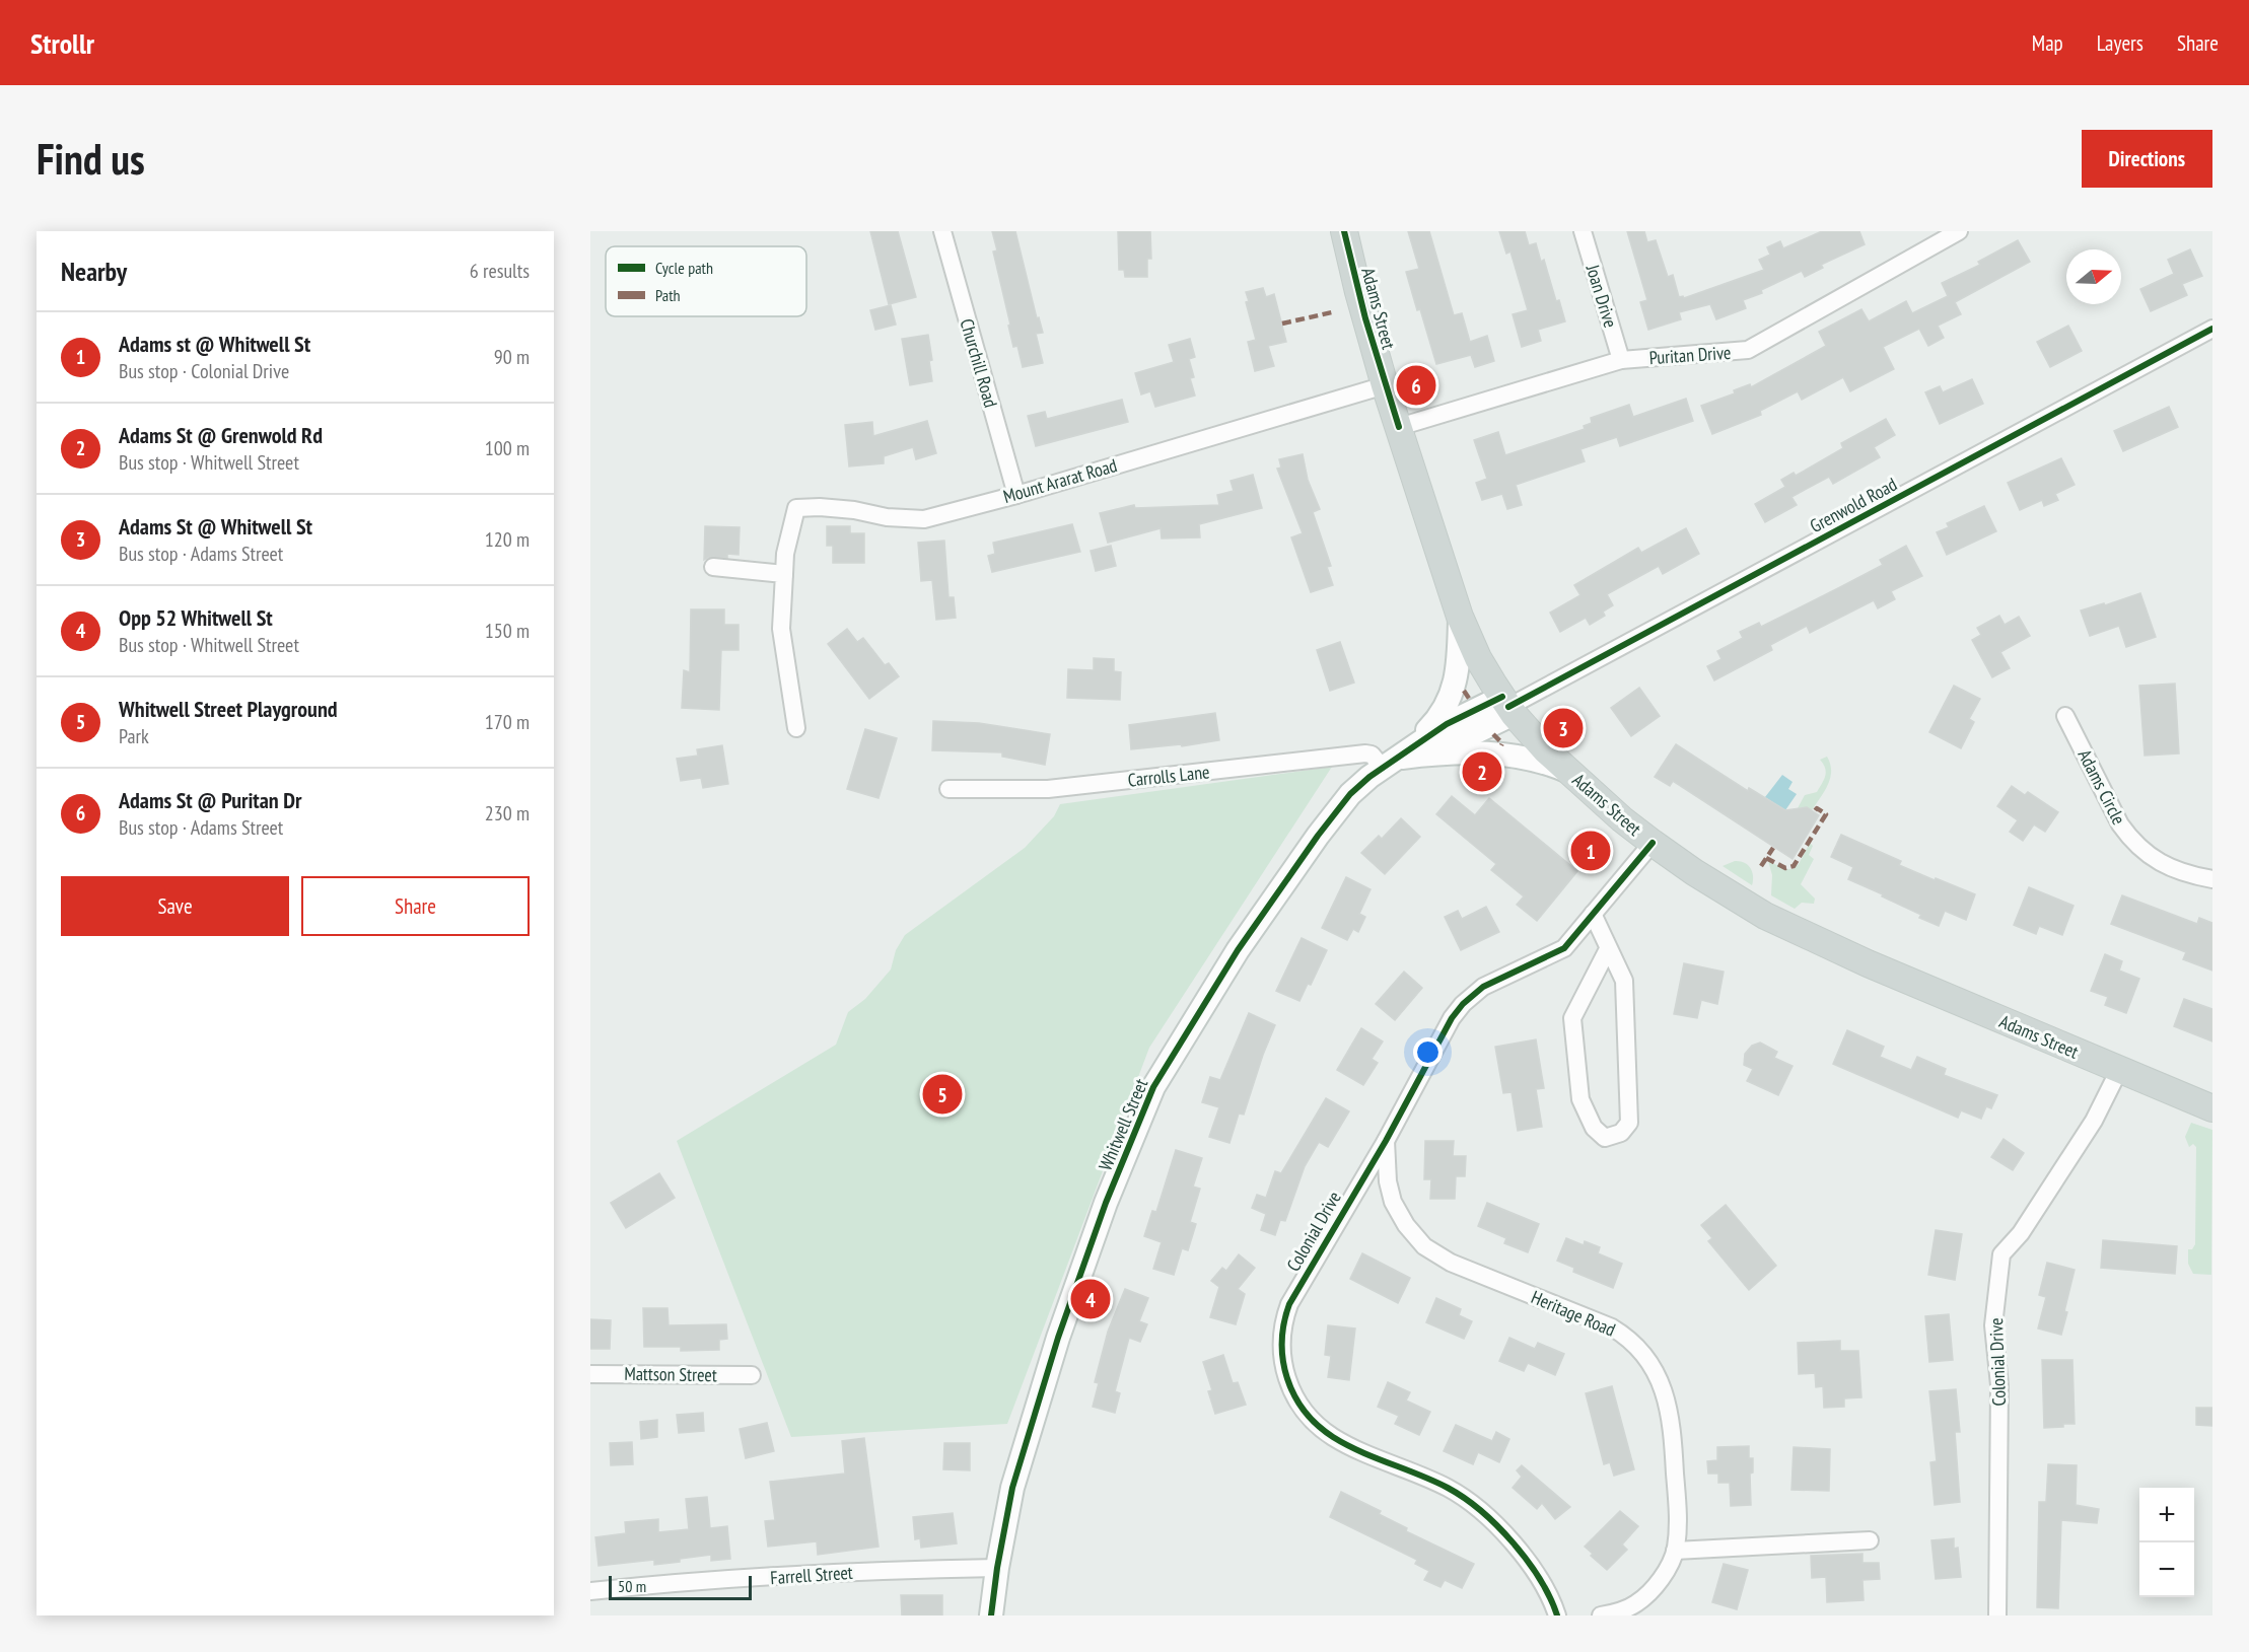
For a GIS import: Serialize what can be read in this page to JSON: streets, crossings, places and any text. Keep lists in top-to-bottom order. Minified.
{"streets":{"main road":["Adams Street"],"street":["Joan Drive","Puritan Drive","Churchill Road","Mount Ararat Road","Grenwold Road","Carrolls Lane","Adams Circle","Whitwell Street","Colonial Drive","Heritage Road","Mattson Street","Farrell Street"]},"crossings":[["Joan Drive","Puritan Drive"],["Adams Street","Puritan Drive"],["Adams Street","Mount Ararat Road"],["Adams Street","Grenwold Road"],["Adams Street","Whitwell Street"],["Adams Street","Colonial Drive"],["Churchill Road","Mount Ararat Road"],["Grenwold Road","Whitwell Street"],["Carrolls Lane","Whitwell Street"],["Whitwell Street","Farrell Street"],["Colonial Drive","Heritage Road"]],"legend":["Cycle path","Path"],"scale_bar":"50 m","north":"right","page":{"header":"Strollr","nav":["Map","Layers","Share"],"buttons":["Directions",["Save","Share"]],"title":"Find us","heading":["Nearby","6 results"],"list":[{"mark":"1","name":"Adams st @ Whitwell St","note":"Bus stop · Colonial Drive","value":"90 m"},{"mark":"2","name":"Adams St @ Grenwold Rd","note":"Bus stop · Whitwell Street","value":"100 m"},{"mark":"3","name":"Adams St @ Whitwell St","note":"Bus stop · Adams Street","value":"120 m"},{"mark":"4","name":"Opp 52 Whitwell St","note":"Bus stop · Whitwell Street","value":"150 m"},{"mark":"5","name":"Whitwell Street Playground","note":"Park","value":"170 m"},{"mark":"6","name":"Adams St @ Puritan Dr","note":"Bus stop · Adams Street","value":"230 m"}],"pins":["6","3","2","1","5","4"],"map_buttons":["+","−"],"scale":"50 m"}}
